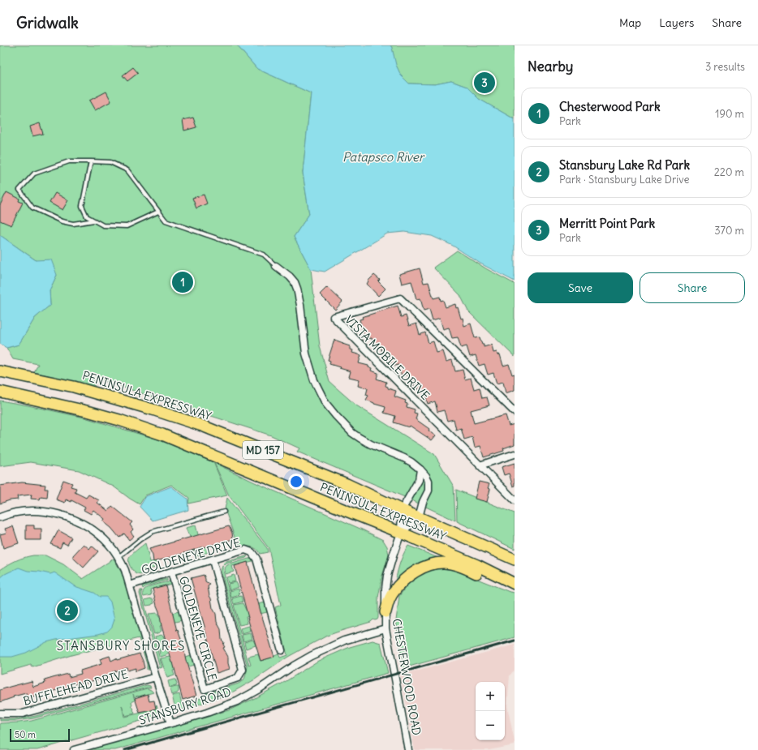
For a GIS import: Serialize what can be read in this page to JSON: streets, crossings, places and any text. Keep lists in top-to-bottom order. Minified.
{"streets":{"main road":["PENINSULA EXPRESSWAY","MD 157"],"street":["VISTA MOBILE DRIVE","GOLDENEYE DRIVE","GOLDENEYE CIRCLE","CHESTERWOOD ROAD","BUFFLEHEAD DRIVE","STANSBURY ROAD"]},"crossings":[["PENINSULA EXPRESSWAY","CHESTERWOOD ROAD"],["GOLDENEYE DRIVE","GOLDENEYE CIRCLE"],["CHESTERWOOD ROAD","STANSBURY ROAD"]],"districts":["STANSBURY SHORES"],"water":["Patapsco River"],"scale_bar":"50 m","page":{"header":"Gridwalk","nav":["Map","Layers","Share"],"heading":["Nearby","3 results"],"pins":["3","1","2"],"list":[{"mark":"1","name":"Chesterwood Park","note":"Park","value":"190 m"},{"mark":"2","name":"Stansbury Lake Rd Park","note":"Park · Stansbury Lake Drive","value":"220 m"},{"mark":"3","name":"Merritt Point Park","note":"Park","value":"370 m"}],"buttons":["Save","Share"],"map_buttons":["+","−"],"scale":"50 m"}}
